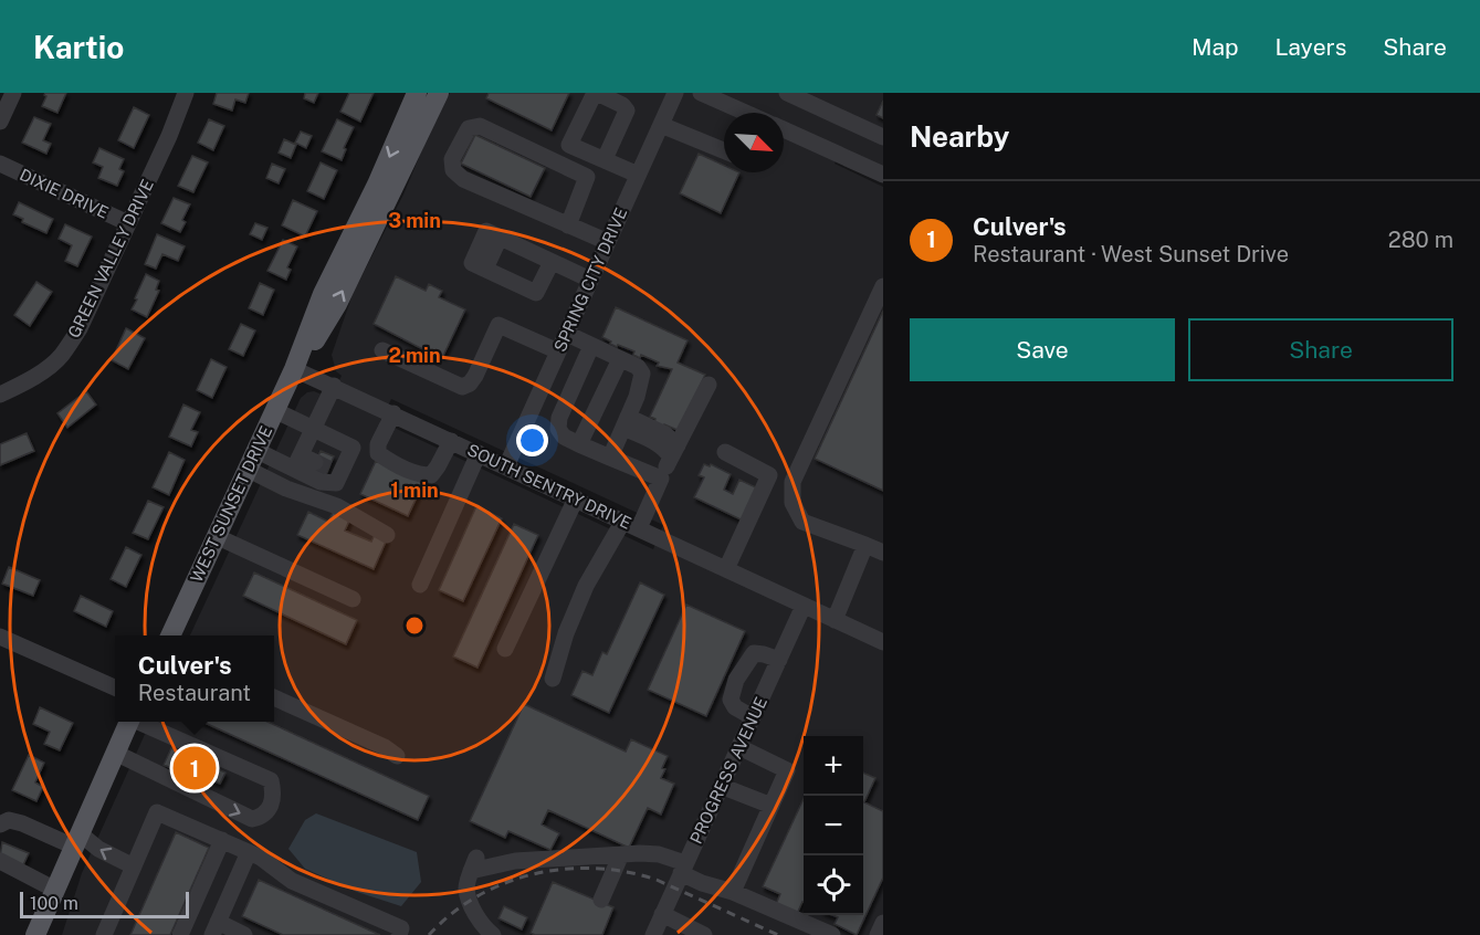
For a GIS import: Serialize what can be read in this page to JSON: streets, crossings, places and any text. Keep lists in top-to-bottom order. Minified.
{"streets":{"main road":["WEST SUNSET DRIVE"],"street":["DIXIE DRIVE","GREEN VALLEY DRIVE","SPRING CITY DRIVE","SOUTH SENTRY DRIVE","PROGRESS AVENUE"]},"crossings":[["DIXIE DRIVE","GREEN VALLEY DRIVE"],["SPRING CITY DRIVE","SOUTH SENTRY DRIVE"],["SOUTH SENTRY DRIVE","WEST SUNSET DRIVE"],["SOUTH SENTRY DRIVE","PROGRESS AVENUE"]],"scale_bar":"100 m","north":"bottom right","page":{"header":"Kartio","nav":["Map","Layers","Share"],"heading":"Nearby","list":[{"mark":"1","name":"Culver's","note":"Restaurant · West Sunset Drive","value":"280 m"}],"buttons":["Save","Share"],"popup":["Culver's","Restaurant"],"map_buttons":["+","−"],"pins":"1","scale":"100 m"},"rings":["3 min","2 min","1 min"]}
